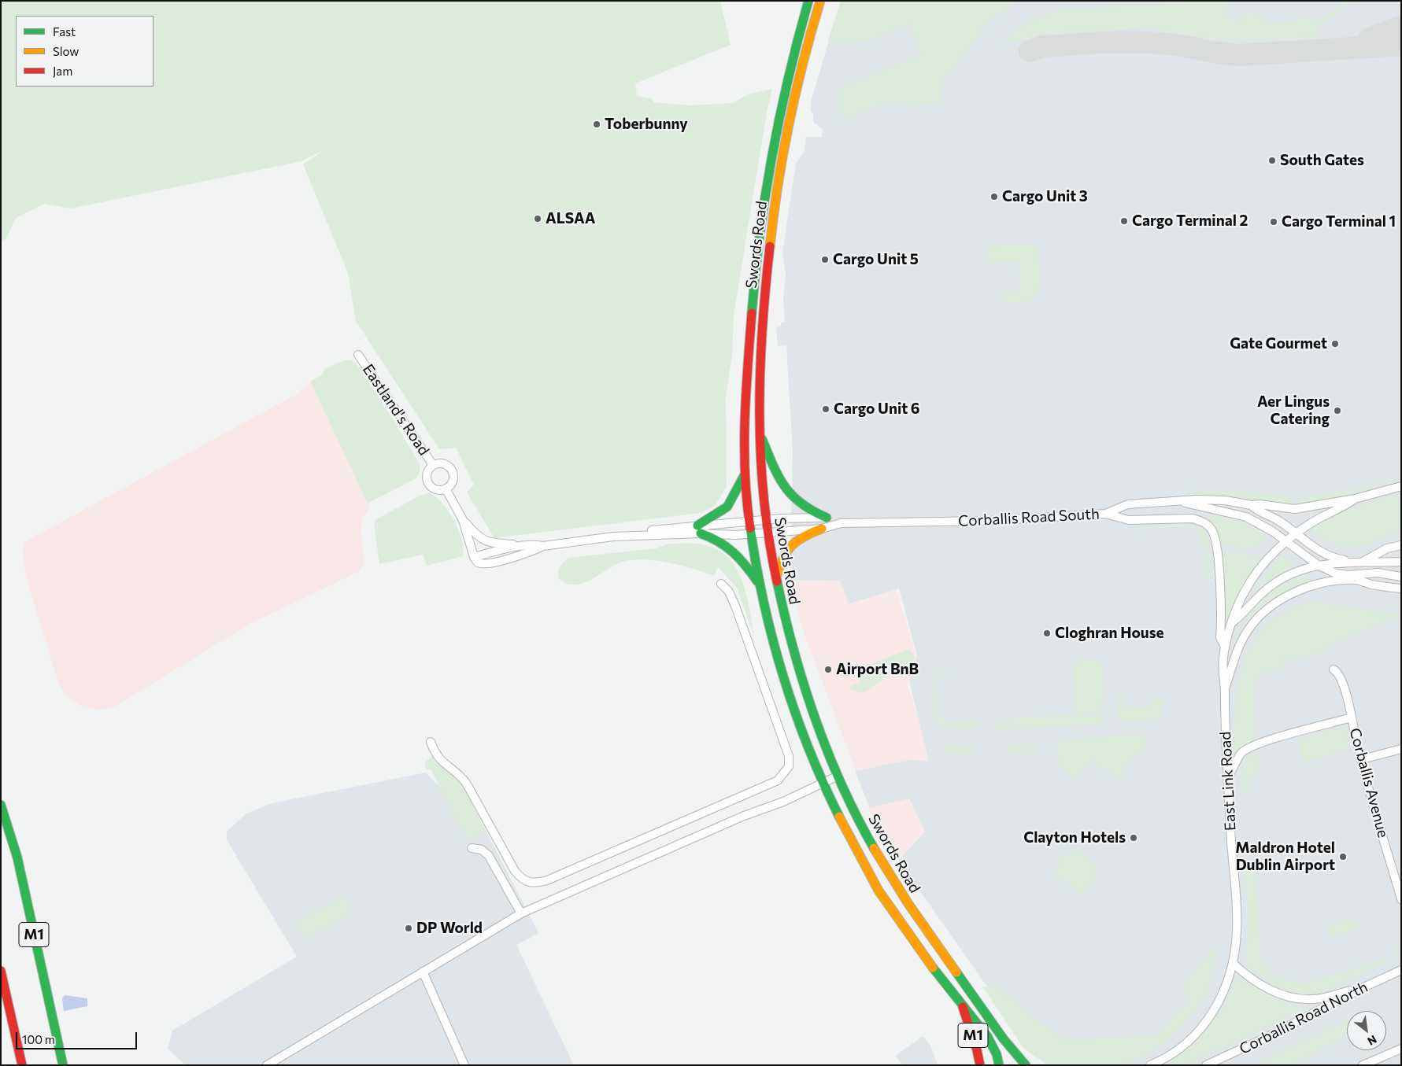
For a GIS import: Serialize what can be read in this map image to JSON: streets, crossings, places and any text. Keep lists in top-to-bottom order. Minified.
{"streets":{"main road":["Swords Road","M1"],"street":["Eastland's Road","Corballis Road South","East Link Road","Corballis Avenue","Corballis Road North"]},"crossings":[["Swords Road","Corballis Road South"],["Swords Road","M1"],["Corballis Road South","East Link Road"]],"places":["Toberbunny","South Gates","Cargo Unit 3","ALSAA","Cargo Terminal 2","Cargo Terminal 1","Cargo Unit 5","Gate Gourmet","Cargo Unit 6","Aer Lingus Catering","Cloghran House","Airport BnB","Clayton Hotels","Maldron Hotel Dublin Airport","DP World"],"legend":["Fast","Slow","Jam"],"scale_bar":"100 m","north":"bottom right"}
